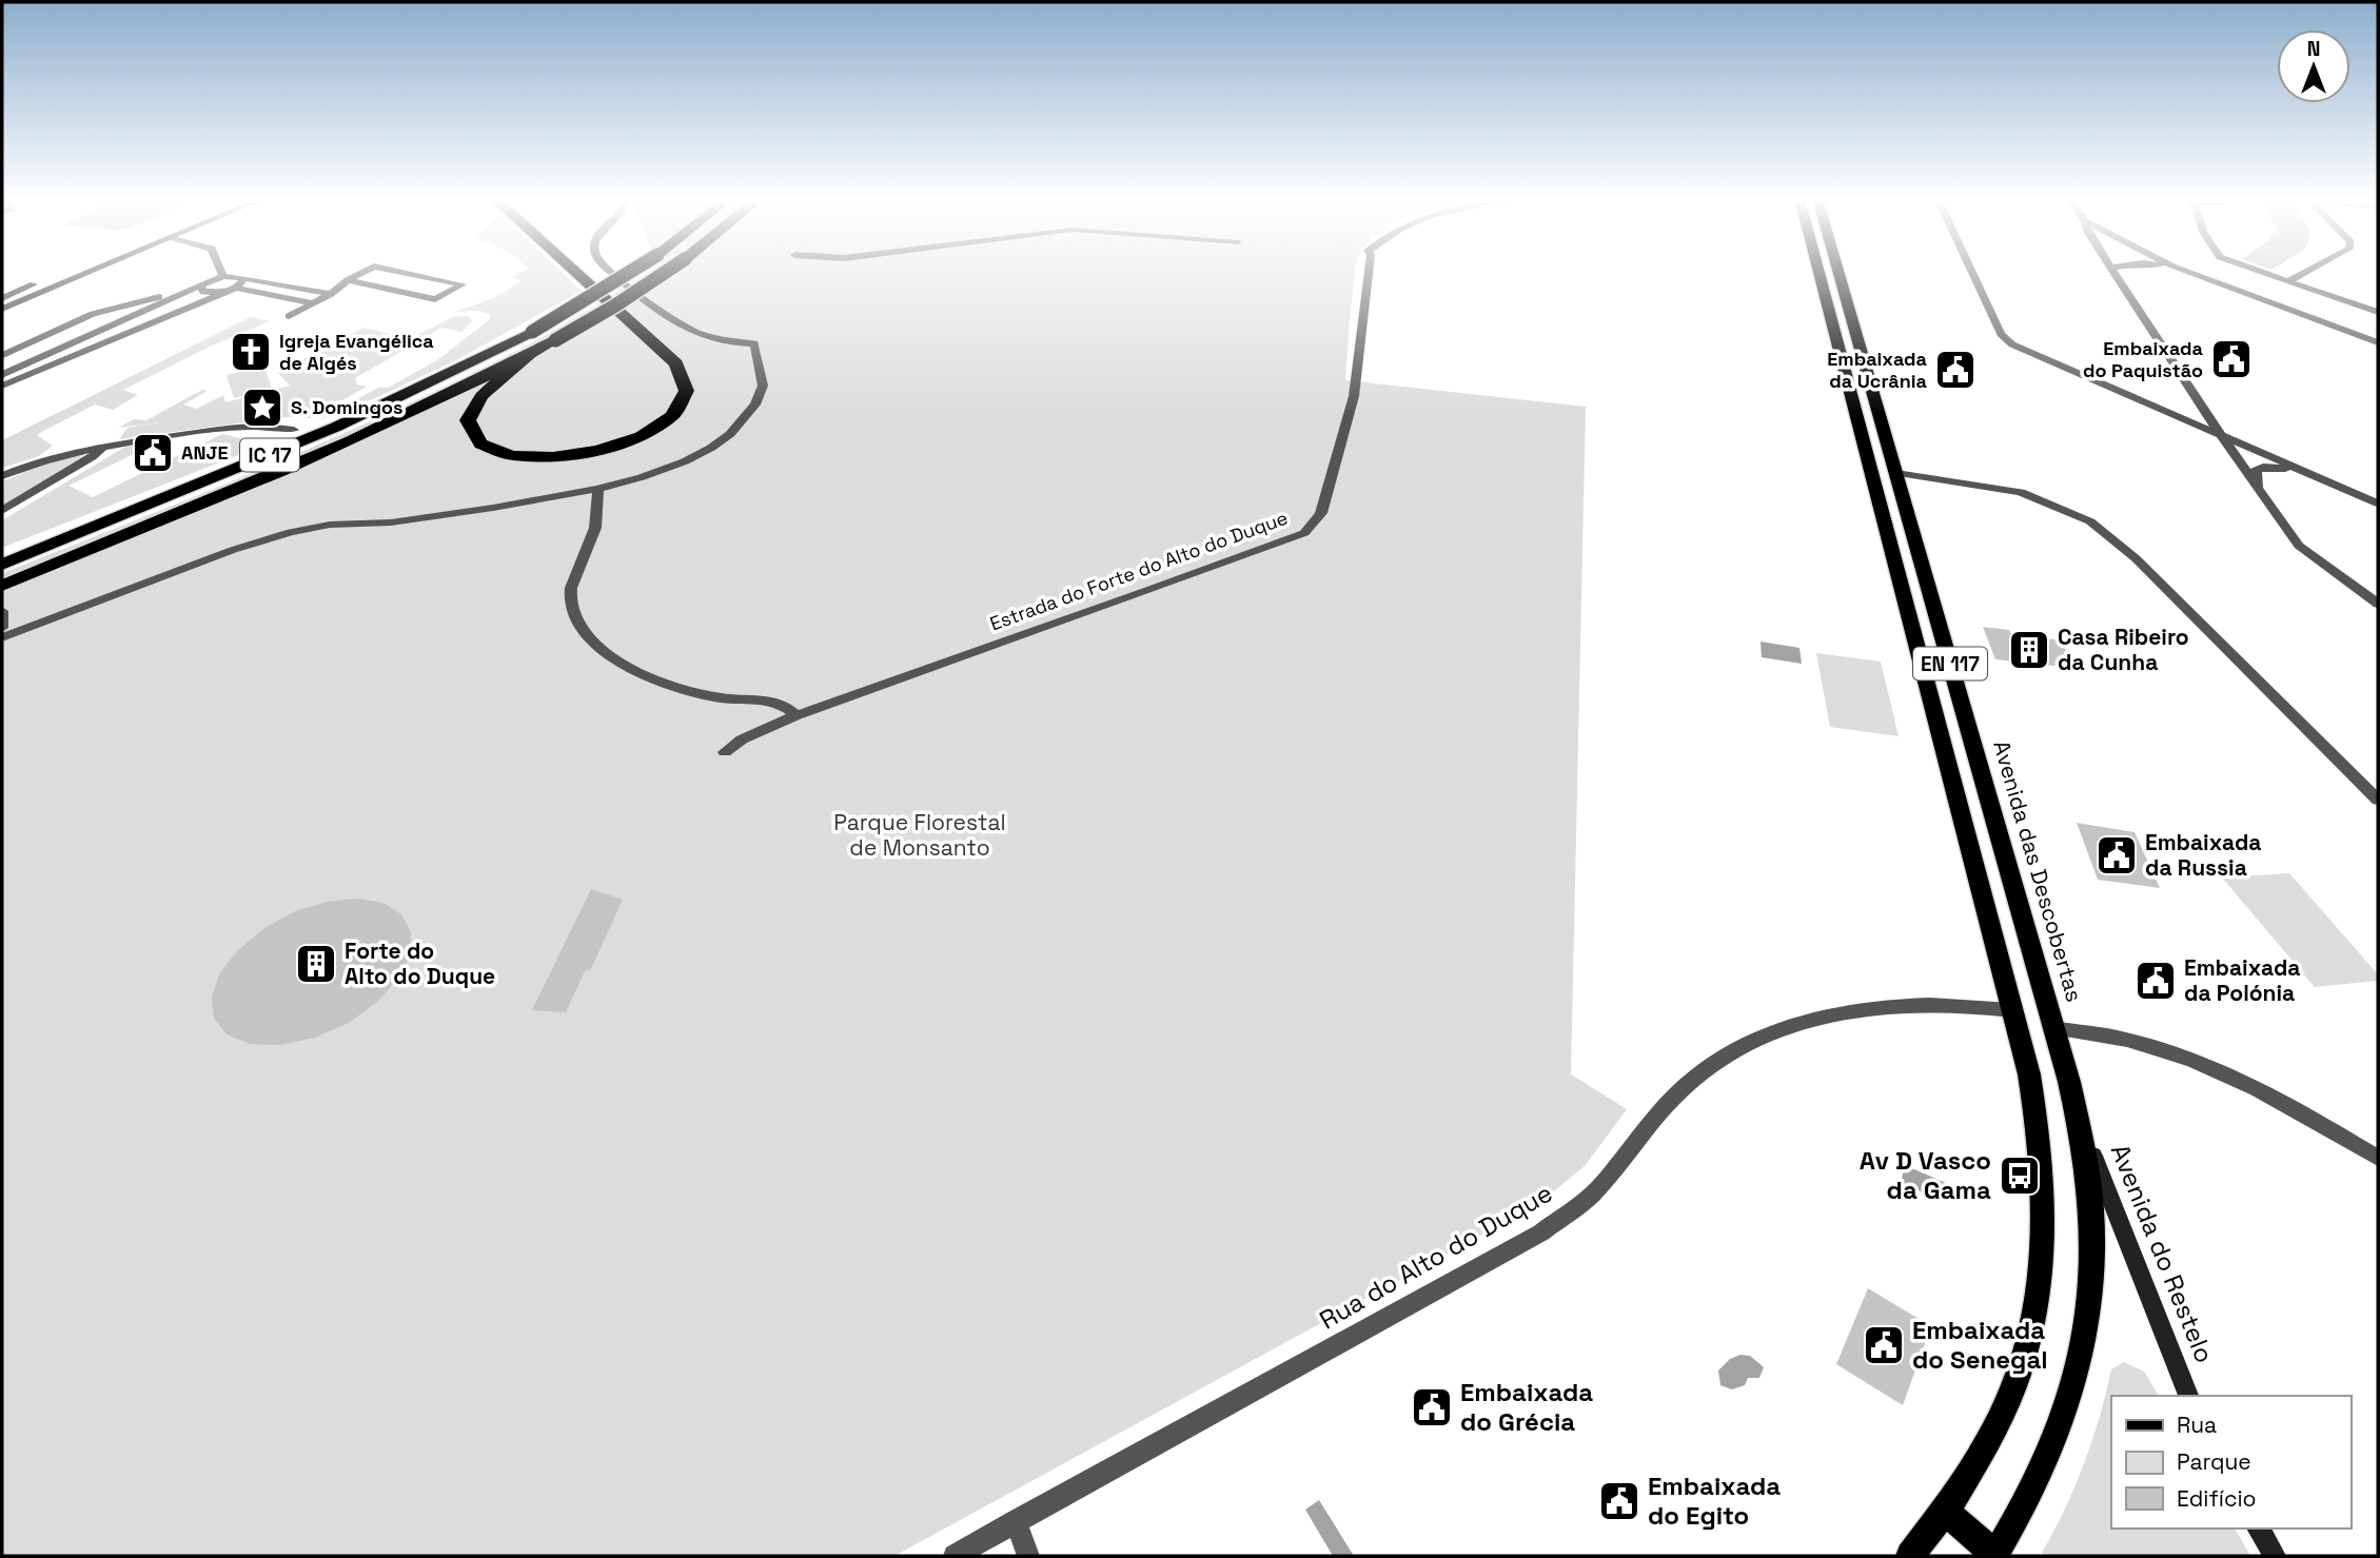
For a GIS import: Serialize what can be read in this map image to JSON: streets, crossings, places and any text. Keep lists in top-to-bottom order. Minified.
{"streets":{"highway":["IC 17"],"main road":["EN 117","Avenida das Descobertas"],"street":["Estrada do Forte do Alto do Duque","Avenida do Restelo","Rua do Alto do Duque"]},"crossings":[["Avenida das Descobertas","Avenida do Restelo"]],"parks":["Parque Florestal de Monsanto"],"places":{"church":["Igreja Evangélica de Algés"],"public building":["Embaixada do Paquistão","Embaixada da Ucrânia","ANJE","Embaixada da Russia","Embaixada da Polónia","Embaixada do Senegal","Embaixada do Grécia","Embaixada do Egito"],"place":["S. Domingos"],"building":["Casa Ribeiro da Cunha","Forte do Alto do Duque"],"bus stop":["Av D Vasco da Gama"]},"legend":["Rua","Parque","Edifício"],"north":"top"}
